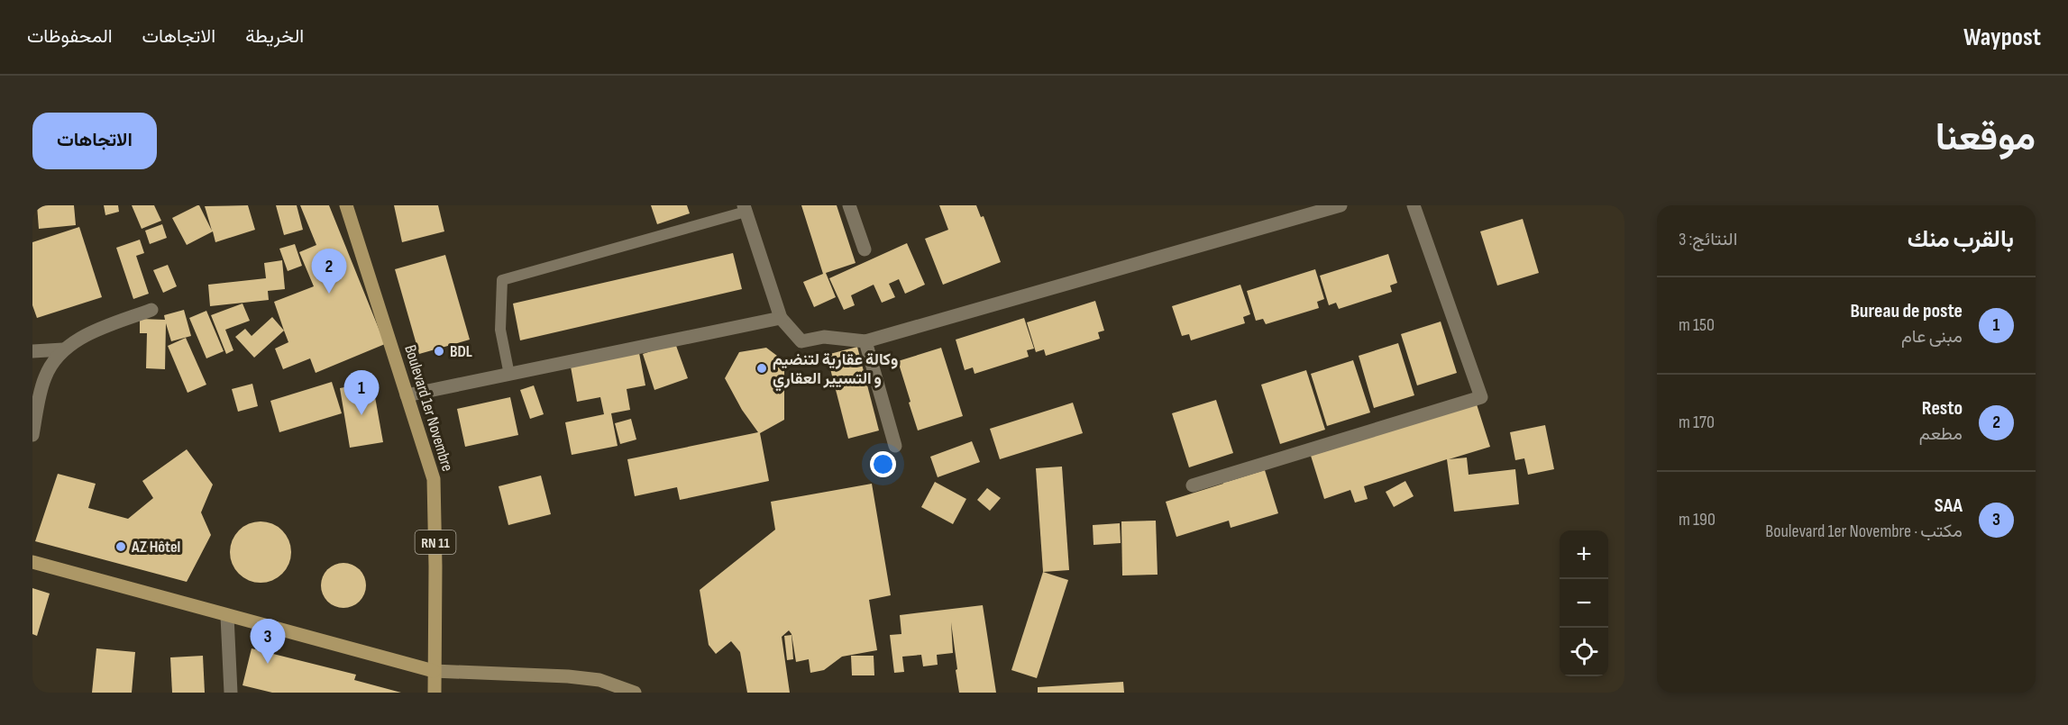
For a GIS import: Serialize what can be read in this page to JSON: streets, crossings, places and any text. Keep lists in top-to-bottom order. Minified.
{"streets":{"main road":["Boulevard 1er Novembre","RN 11"]},"places":["BDL","وكالة عقارية لتنضيم و التسيير العقاري","AZ Hôtel"],"page":{"header":"Waypost","nav":["الخريطة","الاتجاهات","المحفوظات"],"title":"موقعنا","buttons":"الاتجاهات","heading":["بالقرب منك","النتائج: 3"],"pins":["2","1","3"],"list":[{"mark":"1","name":"Bureau de poste","note":"مبنى عام","value":"150 m"},{"mark":"2","name":"Resto","note":"مطعم","value":"170 m"},{"mark":"3","name":"SAA","note":"مكتب · Boulevard 1er Novembre","value":"190 m"}],"map_buttons":["+","−"]}}
